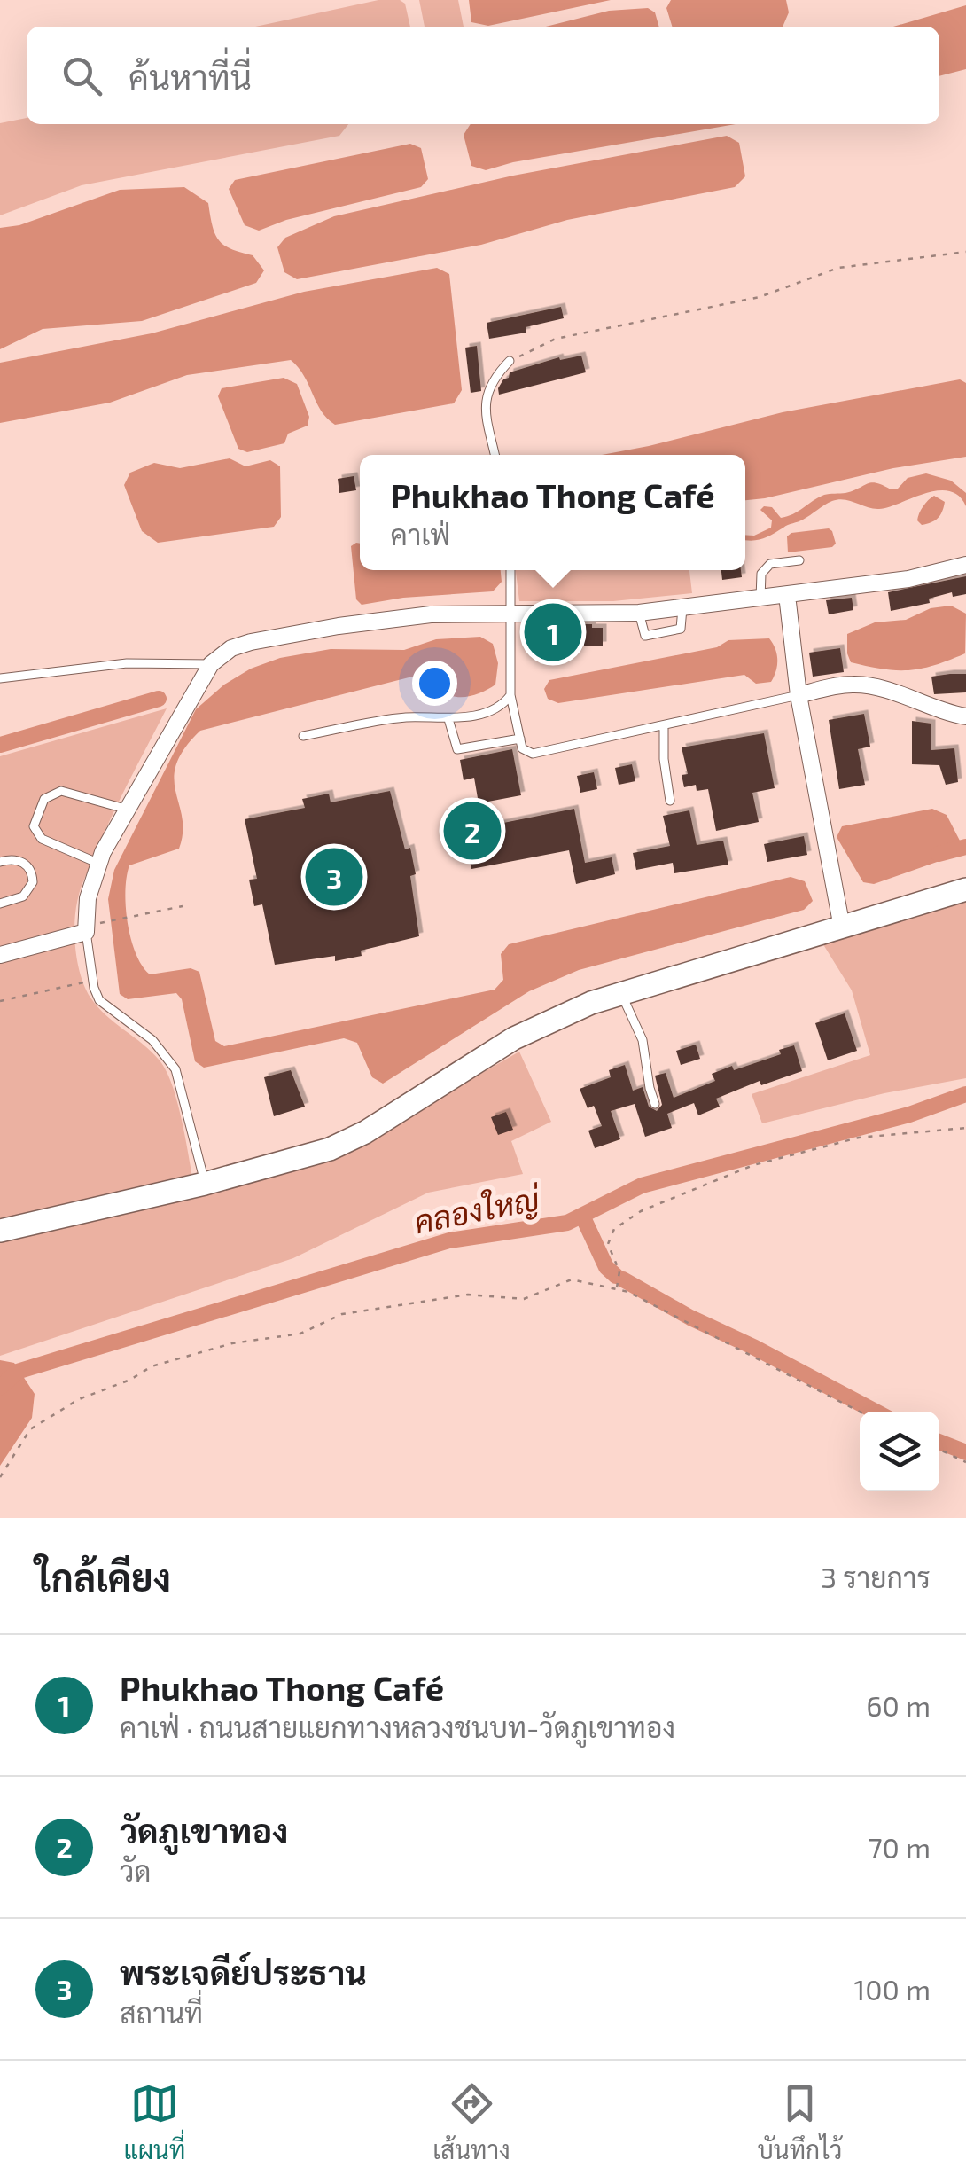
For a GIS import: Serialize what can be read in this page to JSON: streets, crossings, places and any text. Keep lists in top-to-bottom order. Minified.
{"water":["คลองใหญ่"],"page":{"search":"ค้นหาที่นี่","popup":["Phukhao Thong Café","คาเฟ่"],"pins":["1","2","3"],"heading":["ใกล้เคียง","3 รายการ"],"list":[{"mark":"1","name":"Phukhao Thong Café","note":"คาเฟ่ · ถนนสายแยกทางหลวงชนบท-วัดภูเขาทอง","value":"60 m"},{"mark":"2","name":"วัดภูเขาทอง","note":"วัด","value":"70 m"},{"mark":"3","name":"พระเจดีย์ประธาน","note":"สถานที่","value":"100 m"}],"nav":["แผนที่","เส้นทาง","บันทึกไว้"]}}
